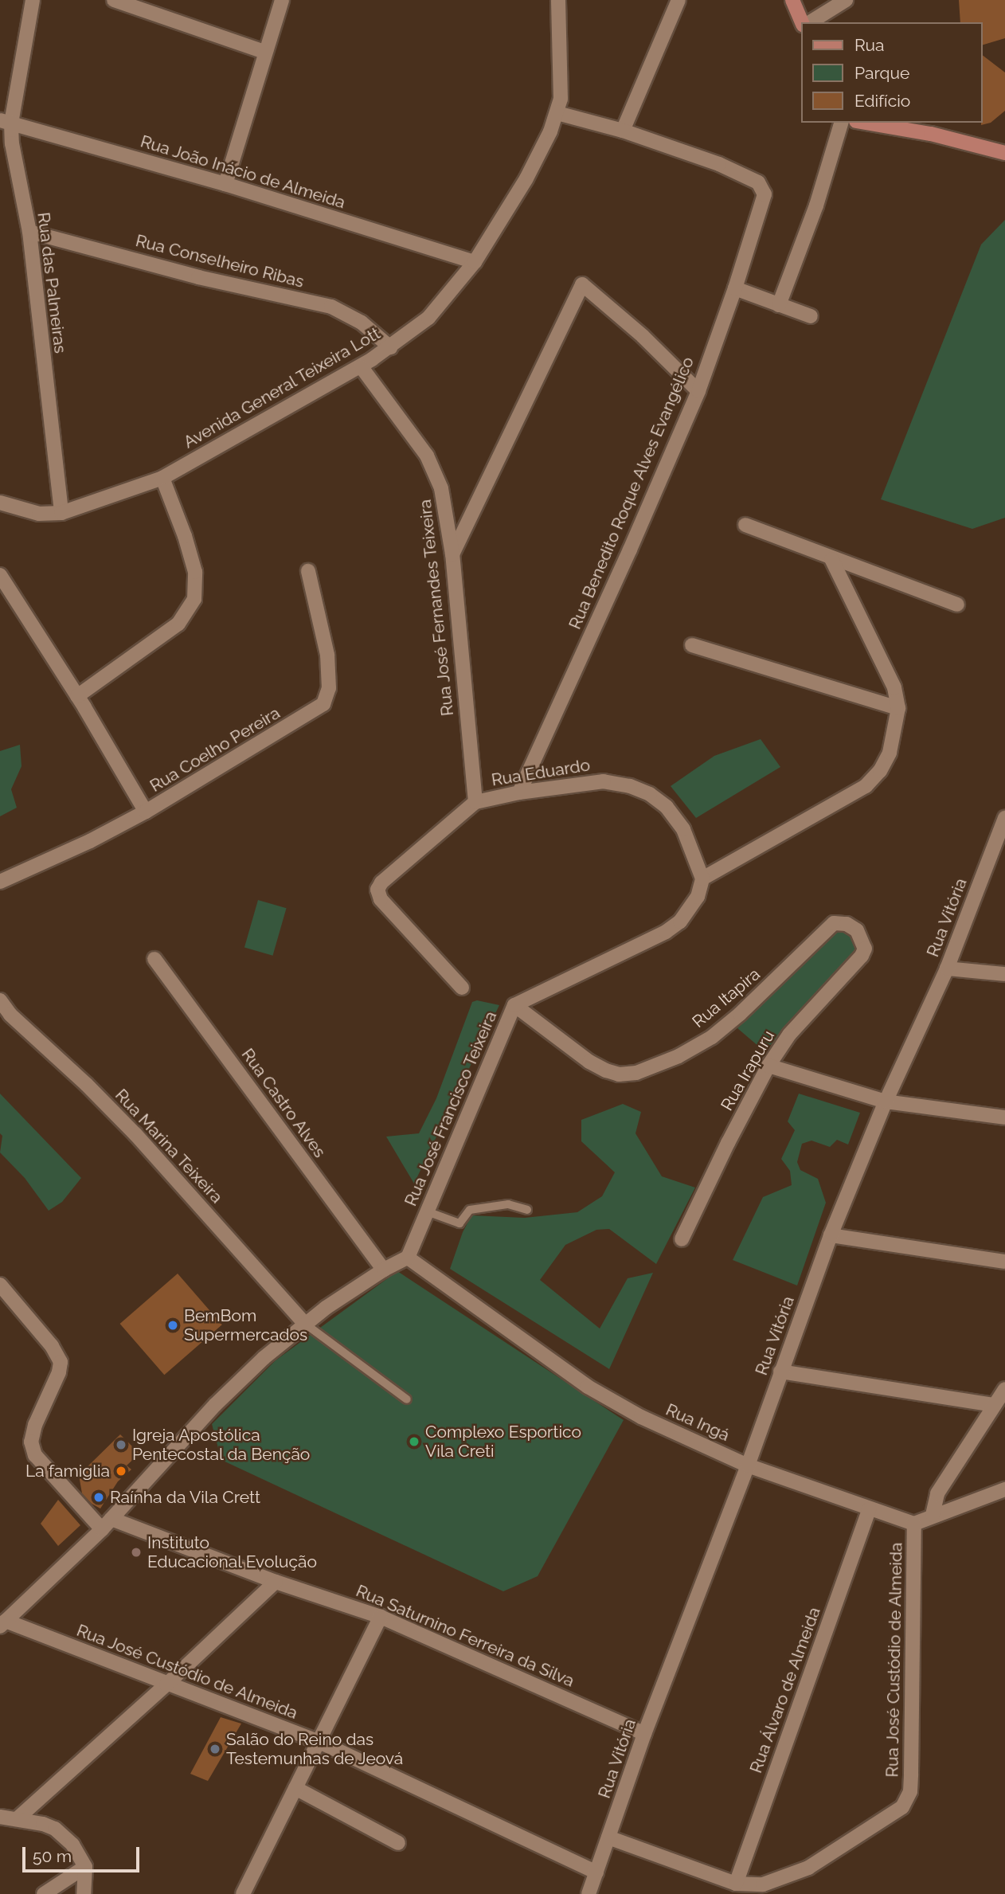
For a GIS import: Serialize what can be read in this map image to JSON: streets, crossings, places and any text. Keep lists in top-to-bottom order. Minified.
{"streets":{"street":["Rua João Inácio de Almeida","Rua Conselheiro Ribas","Rua das Palmeiras","Avenida General Teixeira Lott","Rua Benedito Roque Alves Evangélico","Rua José Fernandes Teixeira","Rua Coelho Pereira","Rua Eduardo","Rua Vitória","Rua Itapira","Rua Irapuru","Rua Castro Alves","Rua José Francisco Teixeira","Rua Marina Teixeira","Rua Ingá","Rua Saturnino Ferreira da Silva","Rua José Custódio de Almeida","Rua Álvaro de Almeida"]},"crossings":[["Rua João Inácio de Almeida","Rua das Palmeiras"],["Rua João Inácio de Almeida","Avenida General Teixeira Lott"],["Rua Conselheiro Ribas","Rua das Palmeiras"],["Rua Conselheiro Ribas","Avenida General Teixeira Lott"],["Rua das Palmeiras","Avenida General Teixeira Lott"],["Avenida General Teixeira Lott","Rua José Fernandes Teixeira"],["Rua Benedito Roque Alves Evangélico","Rua Eduardo"],["Rua José Fernandes Teixeira","Rua Eduardo"],["Rua Eduardo","Rua José Francisco Teixeira"],["Rua Vitória","Rua Ingá"],["Rua Vitória","Rua Saturnino Ferreira da Silva"],["Rua Vitória","Rua José Custódio de Almeida"],["Rua Itapira","Rua Irapuru"],["Rua Itapira","Rua José Francisco Teixeira"],["Rua José Francisco Teixeira","Rua Ingá"],["Rua Ingá","Rua José Custódio de Almeida"],["Rua Ingá","Rua Álvaro de Almeida"],["Rua José Custódio de Almeida","Rua Álvaro de Almeida"]],"places":["BemBom Supermercados","Complexo Esportico Vila Creti","Igreja Apostólica Pentecostal da Benção","La famiglia","Raínha da Vila Crett","Instituto Educacional Evolução","Salão do Reino das Testemunhas de Jeová"],"legend":["Rua","Parque","Edifício"],"scale_bar":"50 m"}
